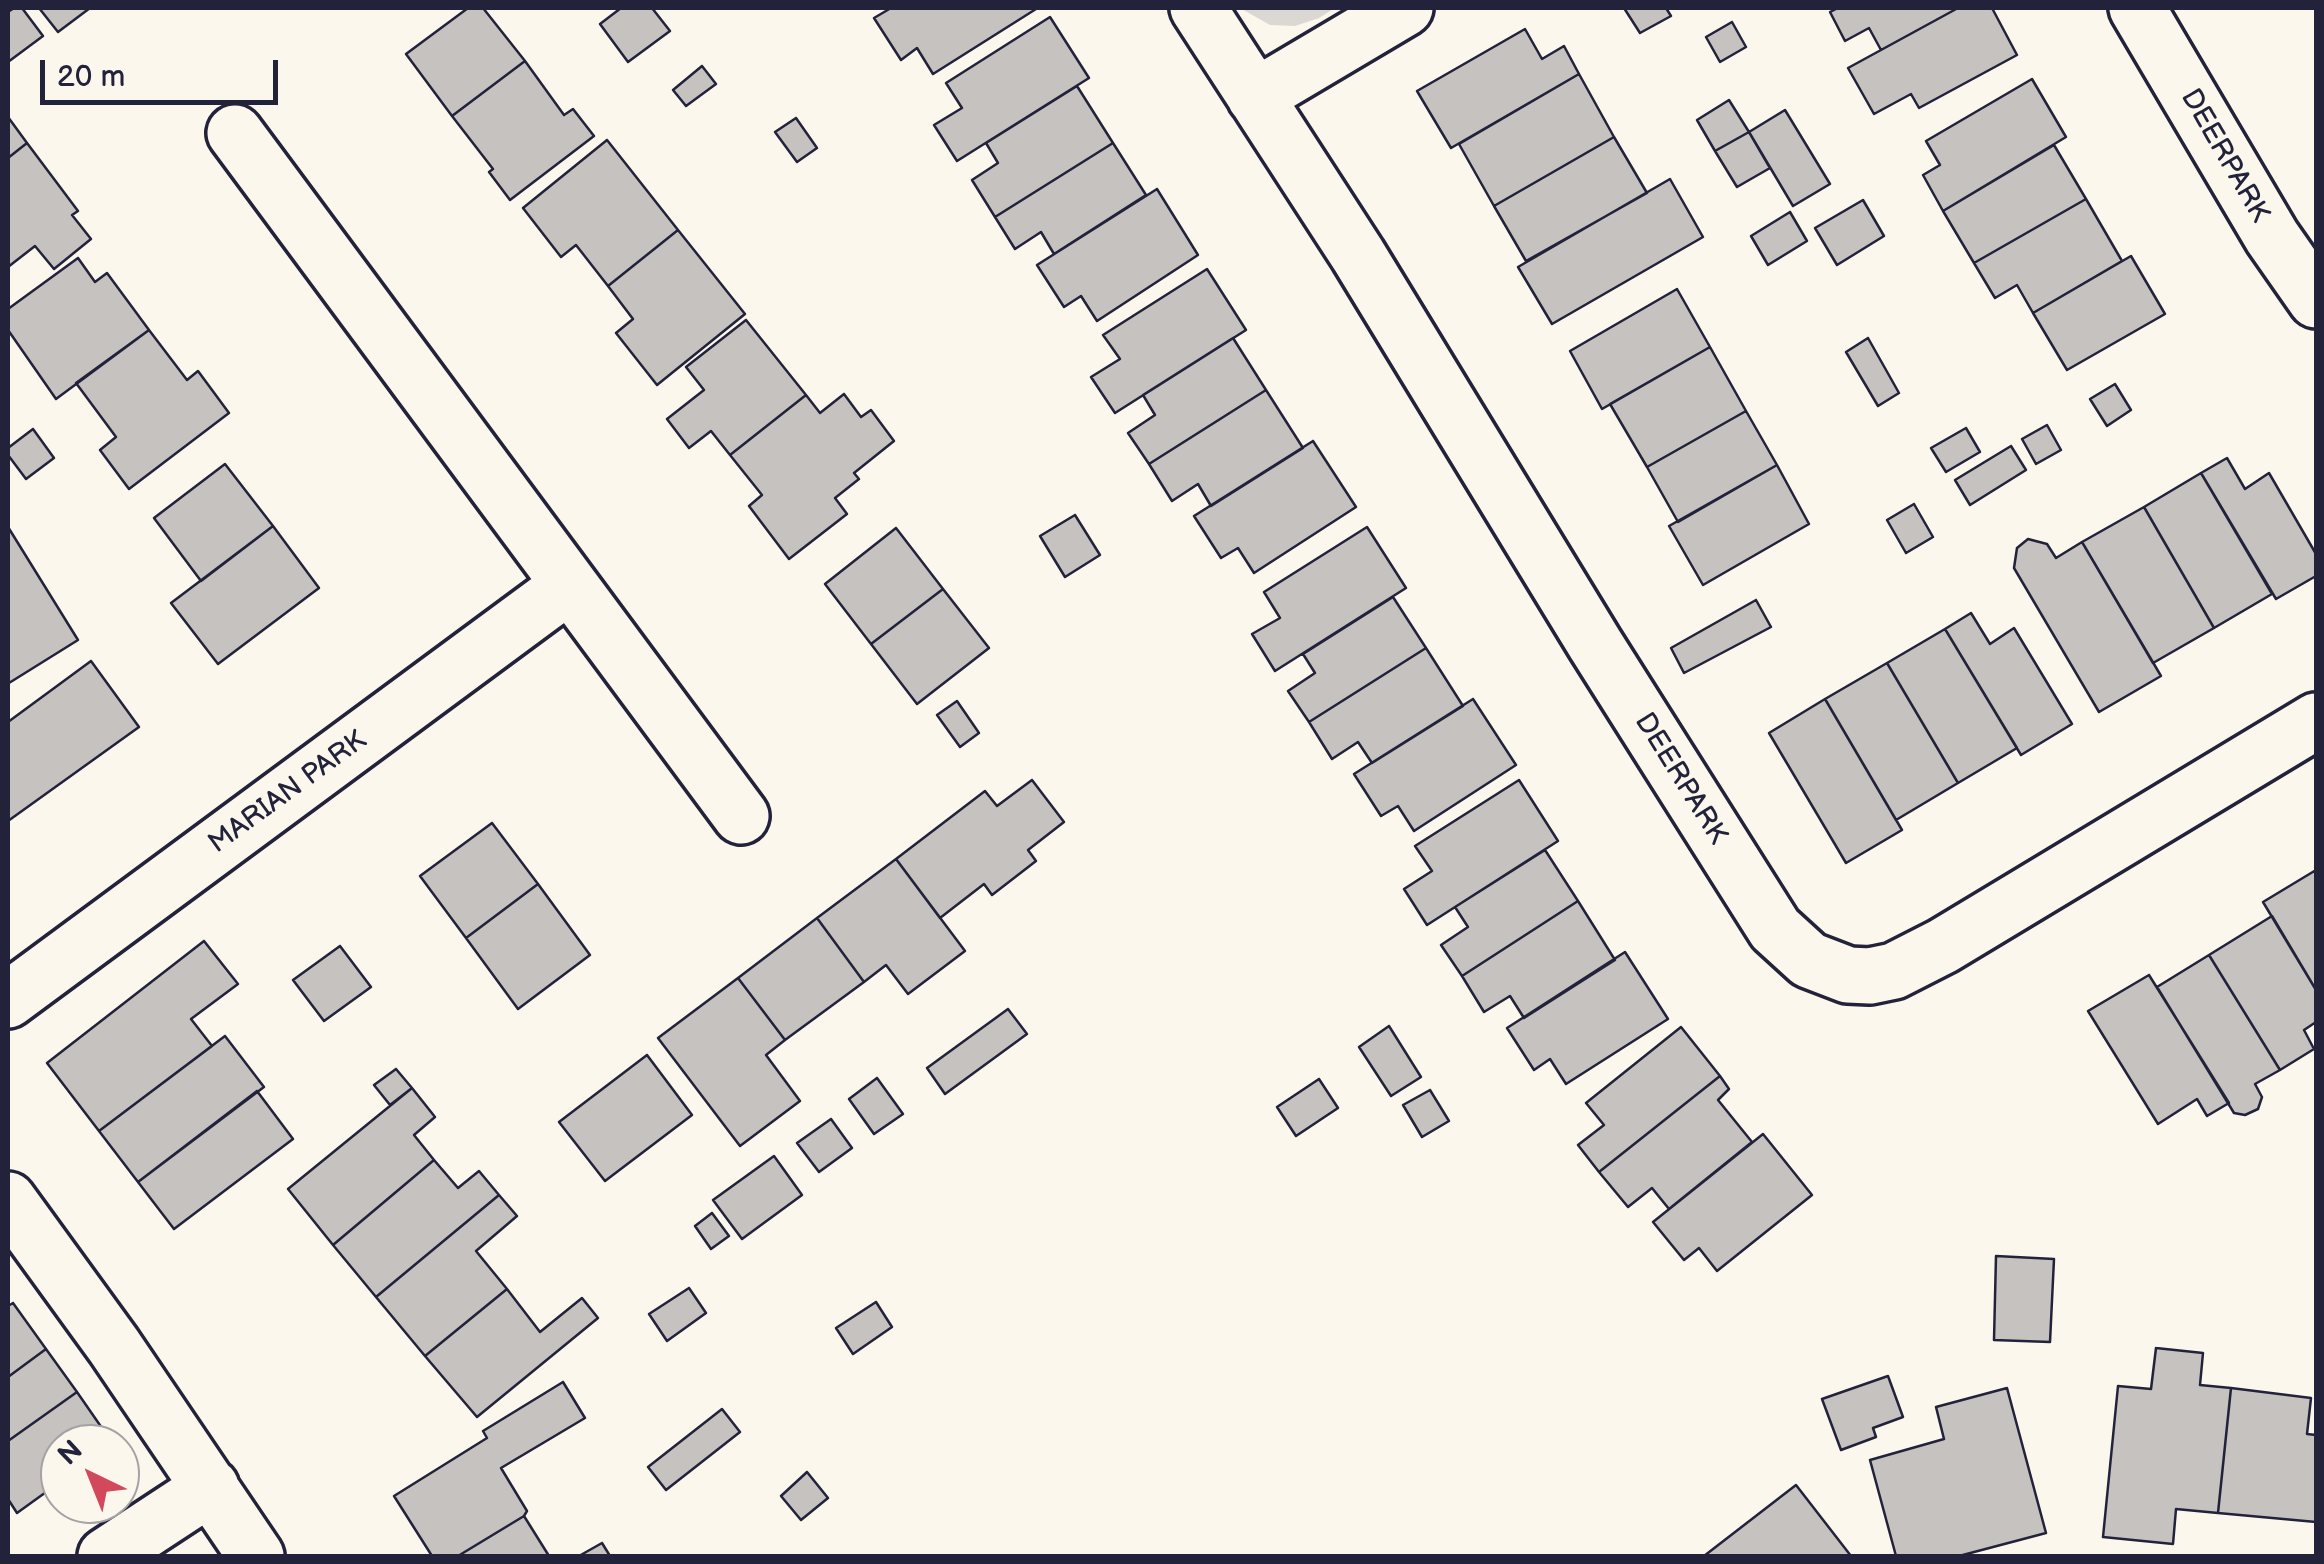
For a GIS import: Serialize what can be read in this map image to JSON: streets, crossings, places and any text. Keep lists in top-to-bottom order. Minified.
{"streets":{"street":["DEERPARK","MARIAN PARK"]},"scale_bar":"20 m","north":"top left"}
